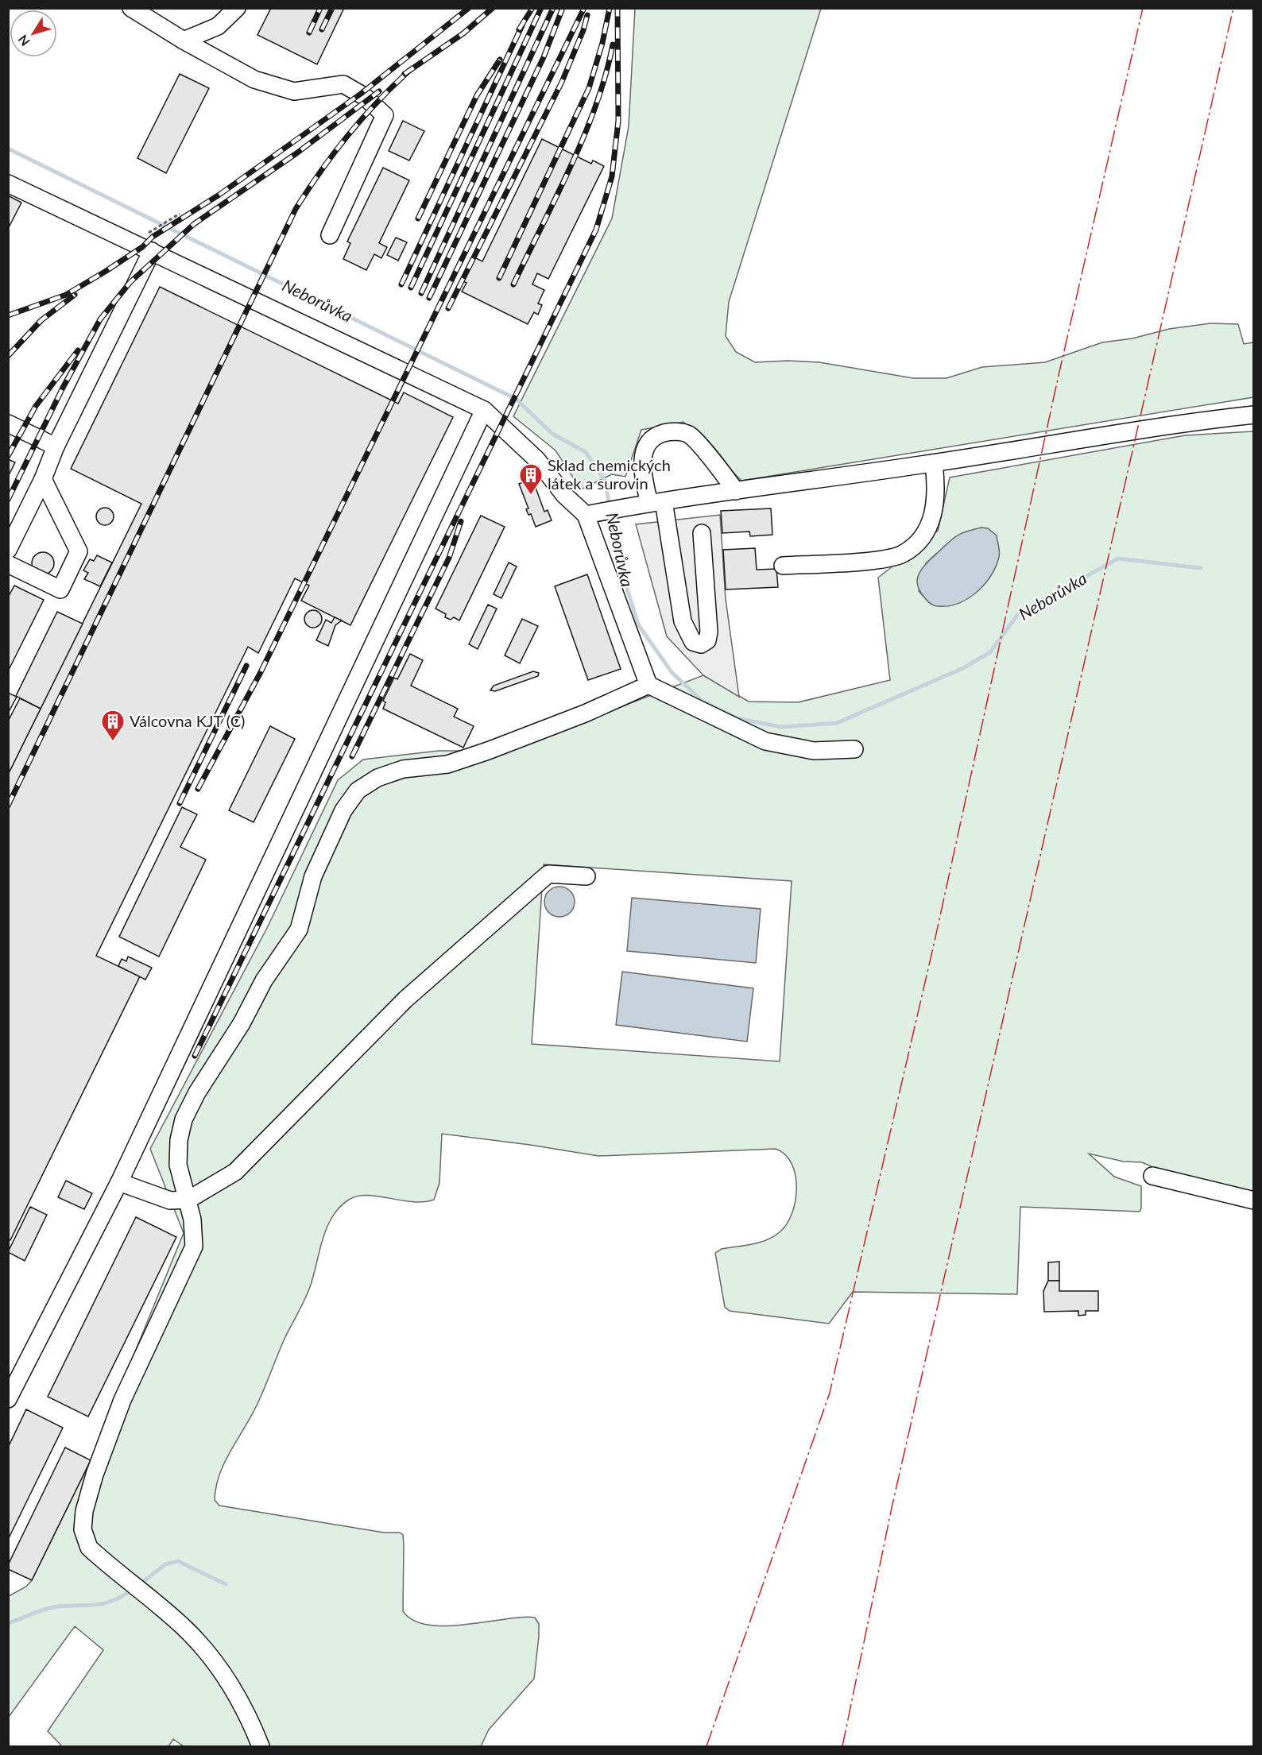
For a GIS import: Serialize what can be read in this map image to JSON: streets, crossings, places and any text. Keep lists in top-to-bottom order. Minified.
{"water":["Neborůvka"],"places":{"building":["Sklad chemických látek a surovin","Válcovna KJT (C)"]},"north":"bottom left"}
